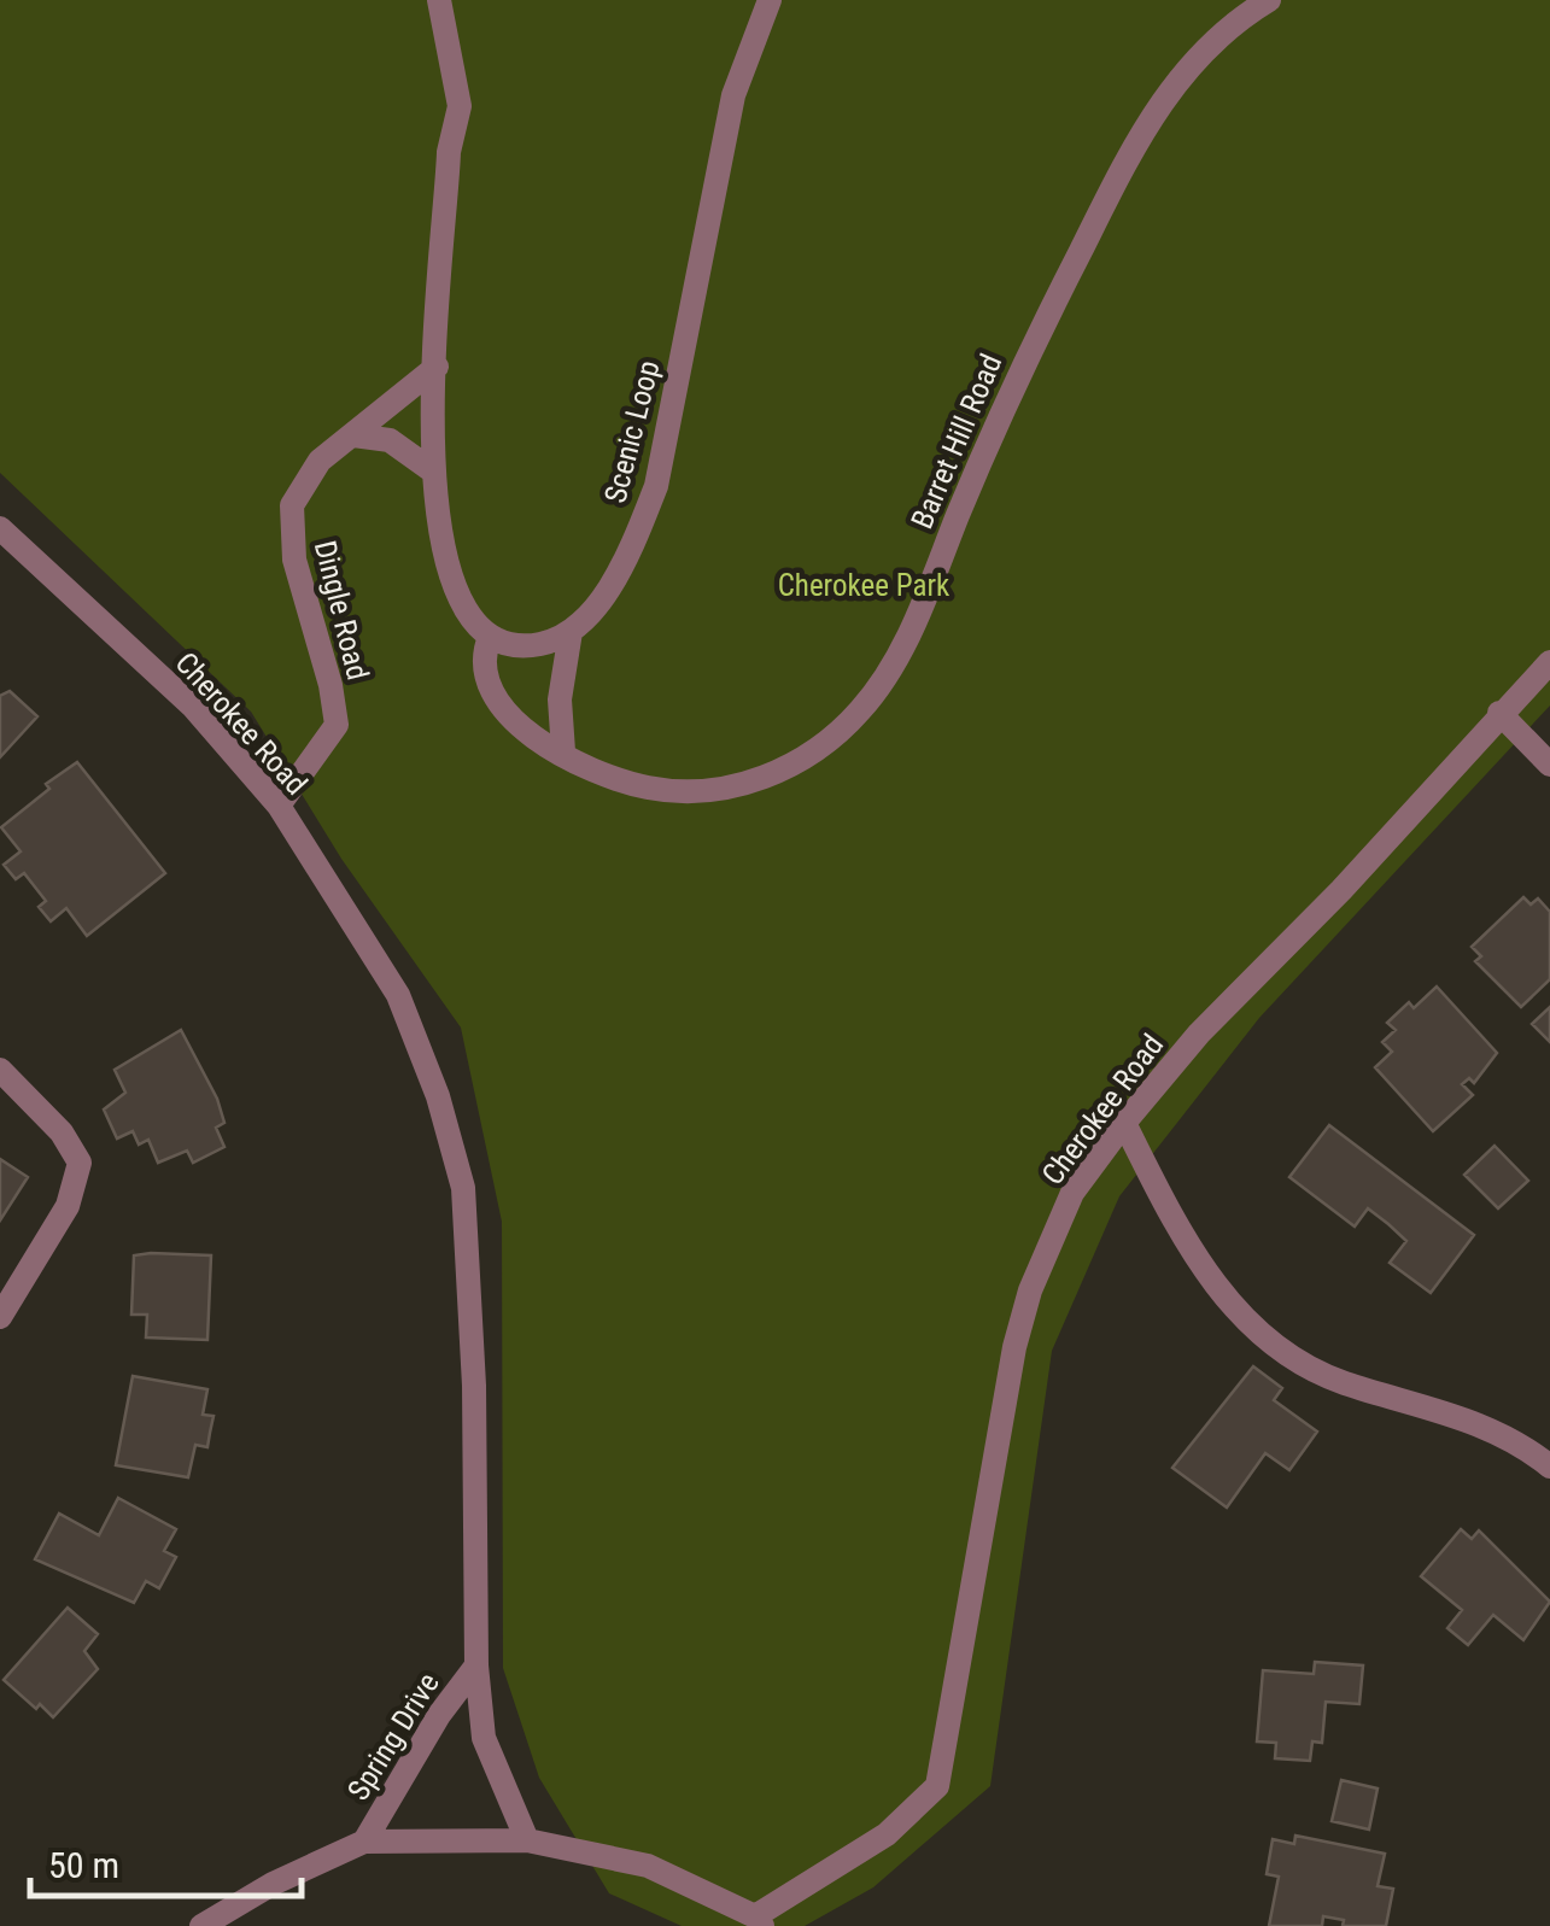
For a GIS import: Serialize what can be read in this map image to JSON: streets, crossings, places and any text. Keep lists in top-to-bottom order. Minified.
{"streets":{"street":["Scenic Loop","Barret Hill Road","Dingle Road","Cherokee Road","Spring Drive"]},"crossings":[["Dingle Road","Cherokee Road"],["Cherokee Road","Spring Drive"]],"parks":["Cherokee Park"],"scale_bar":"50 m"}
